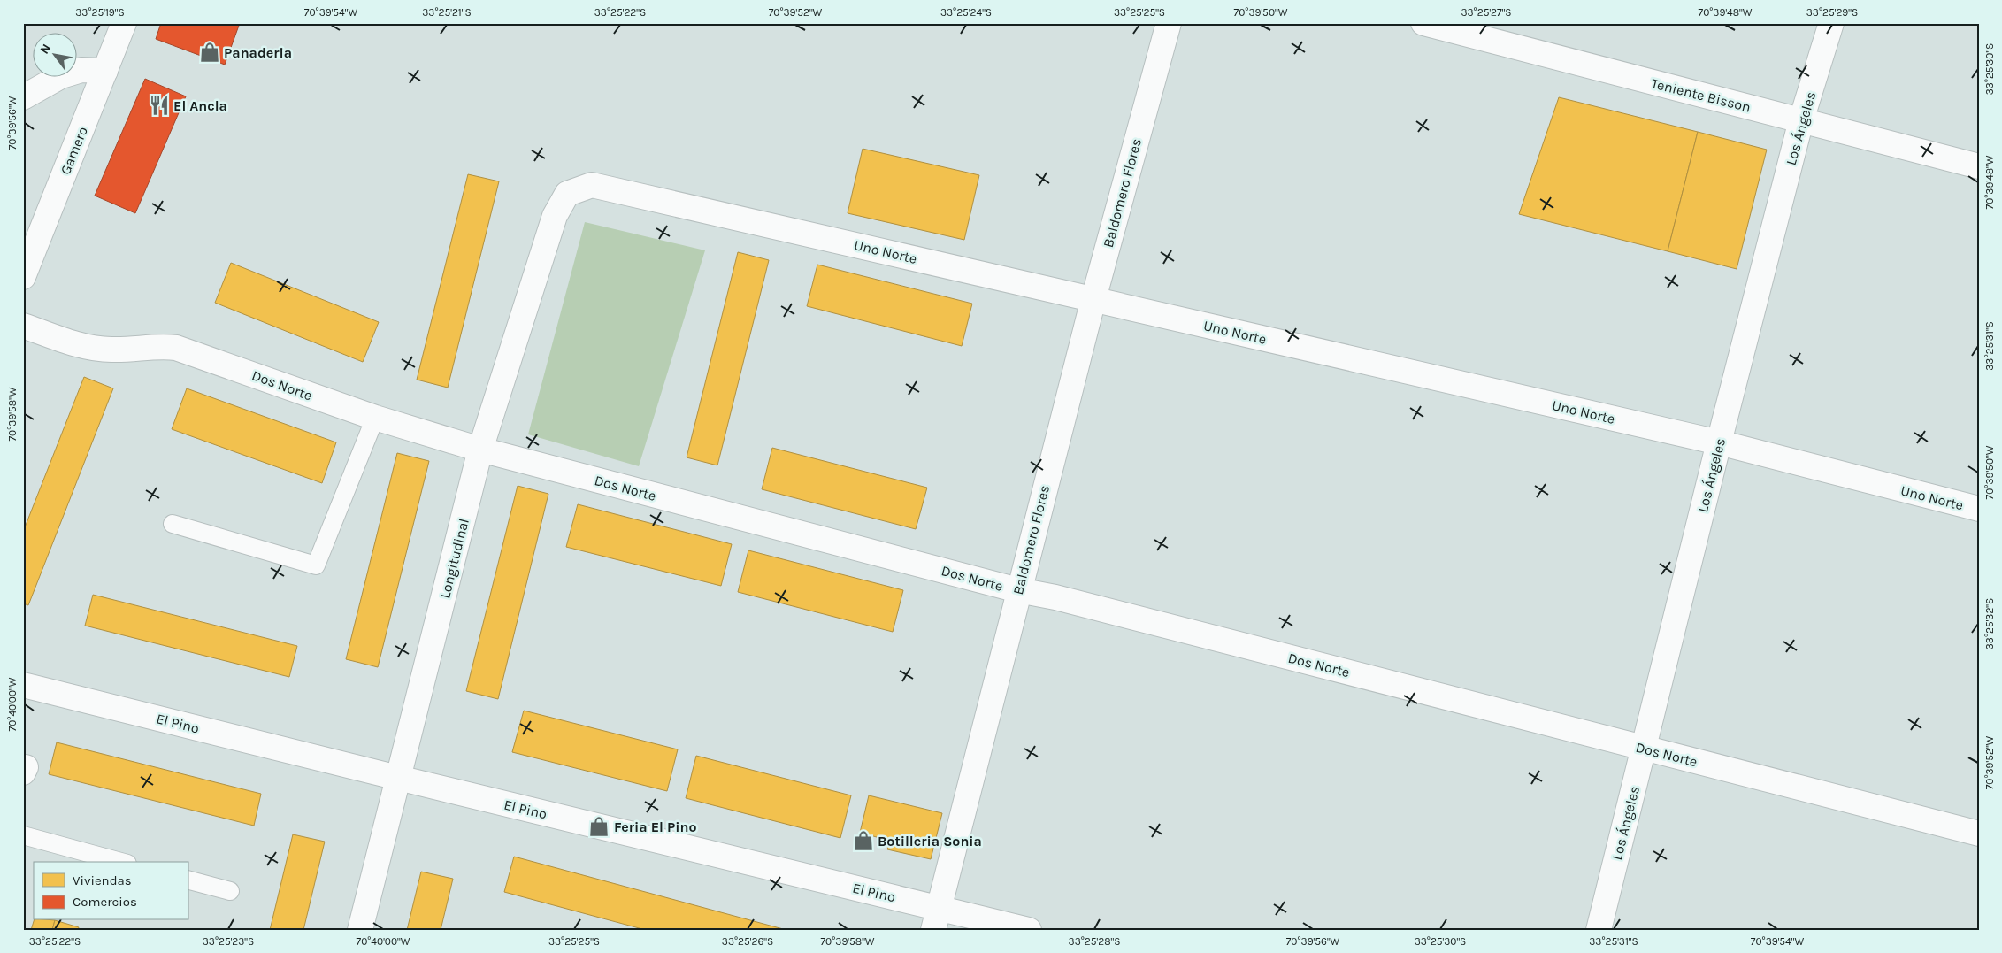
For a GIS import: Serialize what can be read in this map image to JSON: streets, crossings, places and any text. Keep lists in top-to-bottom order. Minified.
{"streets":{"street":["Teniente Bisson","Los Ángeles","Gamero","Baldomero Flores","Uno Norte","Dos Norte","Longitudinal","El Pino"]},"crossings":[["Teniente Bisson","Los Ángeles"],["Los Ángeles","Uno Norte"],["Los Ángeles","Dos Norte"],["Baldomero Flores","Uno Norte"],["Baldomero Flores","Dos Norte"],["Baldomero Flores","El Pino"],["Uno Norte","Longitudinal"],["Dos Norte","Longitudinal"],["Longitudinal","El Pino"]],"places":{"shop":["Panaderia","Feria El Pino","Botilleria Sonia"],"restaurant":["El Ancla"]},"legend":["Viviendas","Comercios"],"north":"top left","coordinates":["33°25'19\"S","70°39'54\"W","33°25'21\"S","33°25'22\"S","70°39'52\"W","33°25'24\"S","33°25'25\"S","70°39'50\"W","33°25'27\"S","70°39'48\"W","33°25'29\"S","33°25'30\"S","70°39'56\"W","33°25'31\"S","70°39'58\"W","33°25'32\"S","70°40'00\"W","33°25'23\"S","33°25'26\"S","33°25'28\"S"]}
